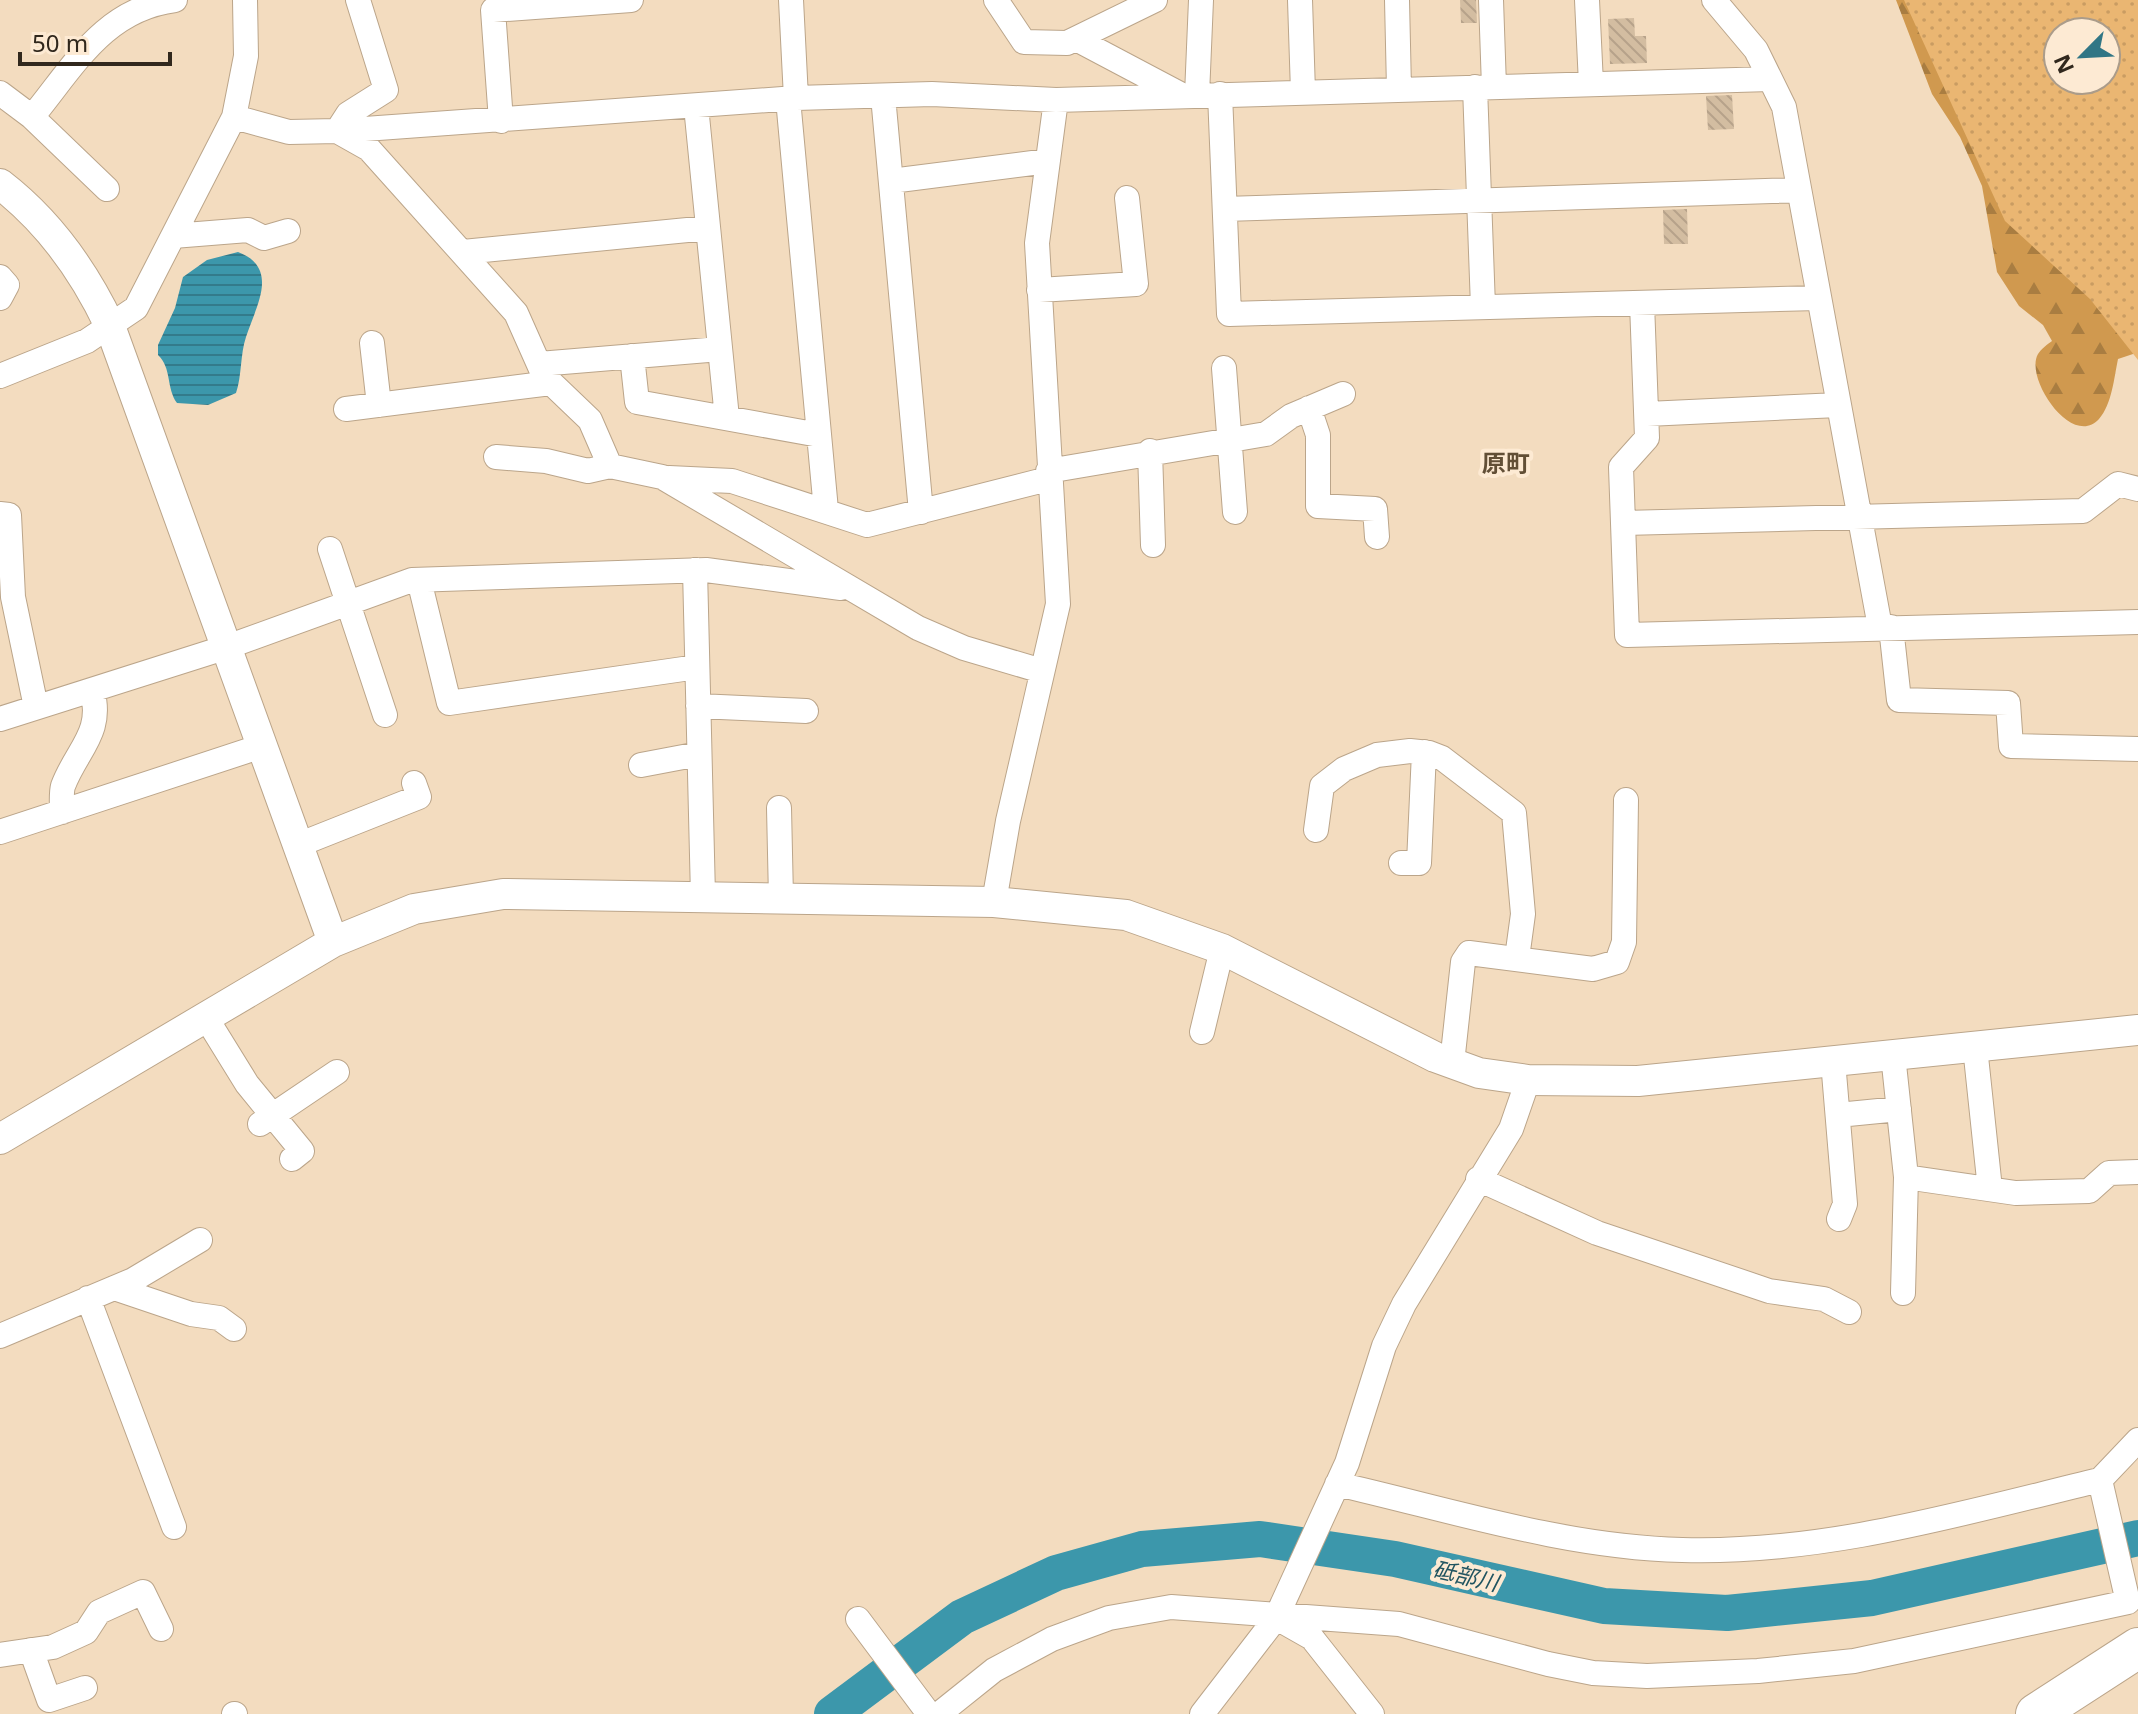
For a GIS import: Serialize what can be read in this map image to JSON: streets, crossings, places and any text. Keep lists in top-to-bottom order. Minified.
{"districts":["原町"],"water":["砥部川"],"scale_bar":"50 m","north":"bottom left"}
